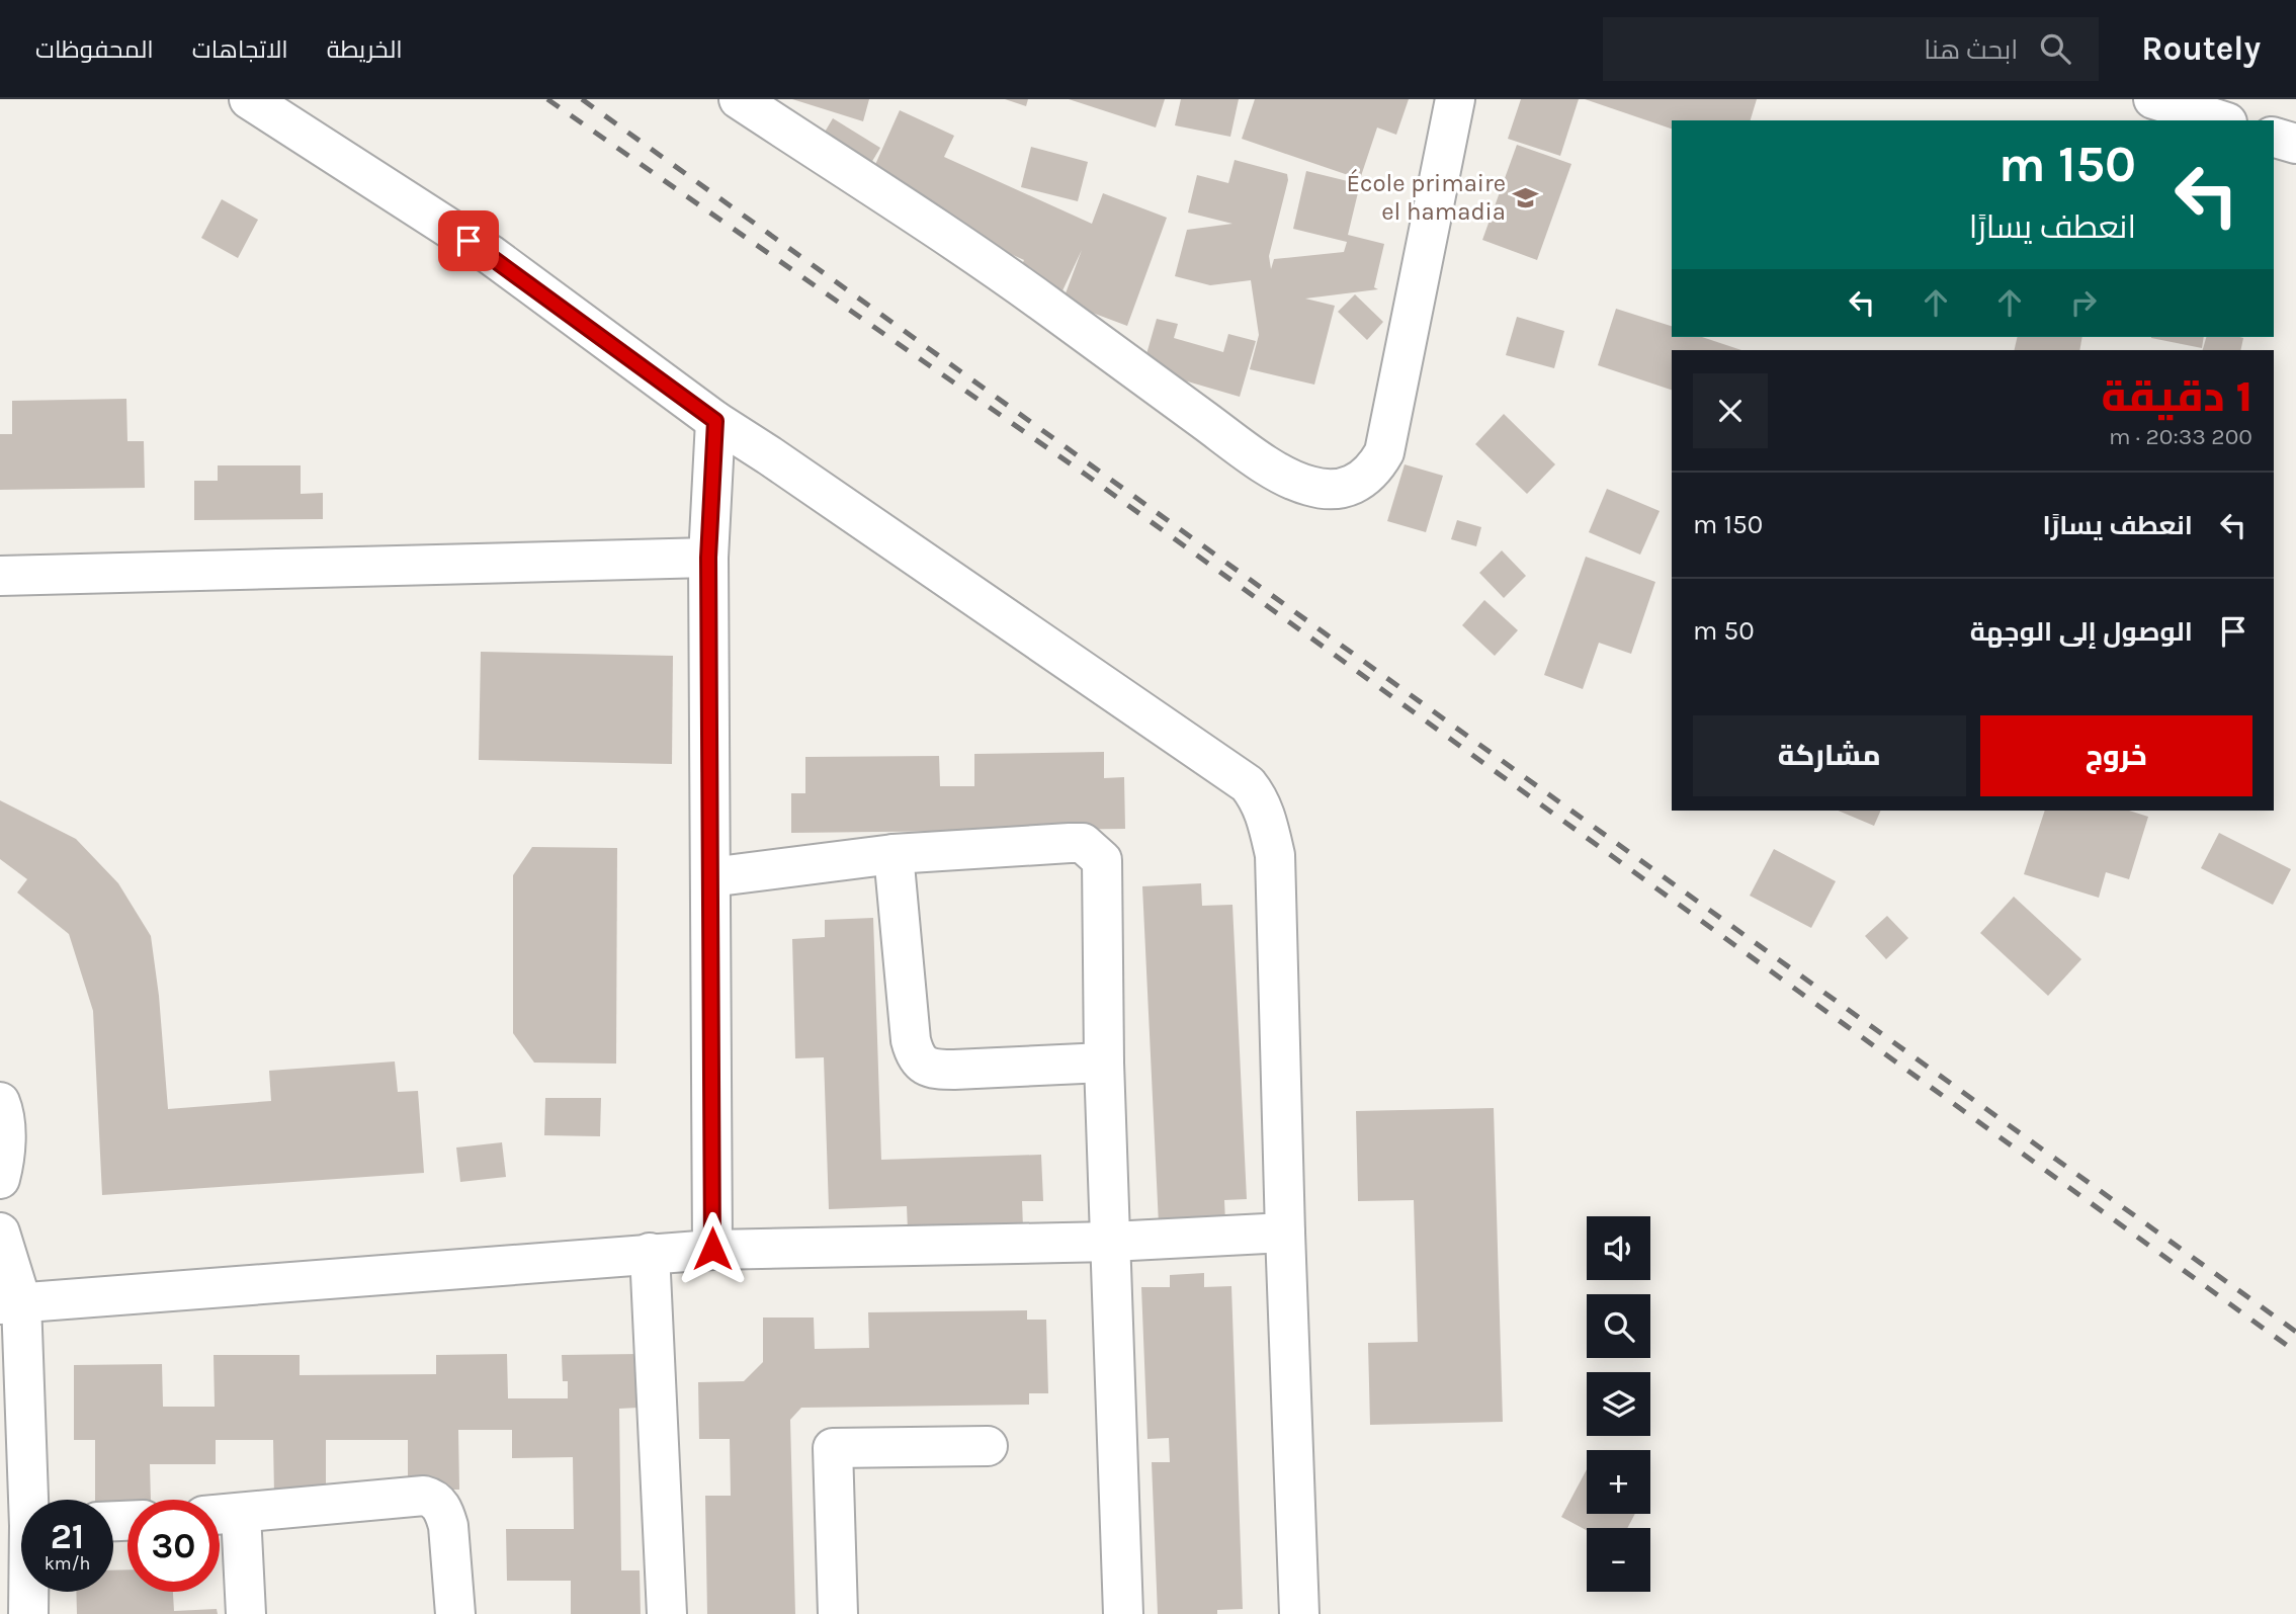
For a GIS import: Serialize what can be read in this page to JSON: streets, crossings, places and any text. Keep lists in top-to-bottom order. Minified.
{"places":{"school or university":["École primaire el hamadia"]},"page":{"header":"Routely","search":"ابحث هنا","nav":["الخريطة","الاتجاهات","المحفوظات"],"turn":["150 m","انعطف يسارًا"],"heading":["1 دقيقة","200 m · 20:33"],"list":[{"name":"انعطف يسارًا","value":"150 m"},{"name":"الوصول إلى الوجهة","value":"50 m"}],"buttons":["خروج","مشاركة"],"map_buttons":["+","−"],"speed":"21 km/h","limit":"30"}}
